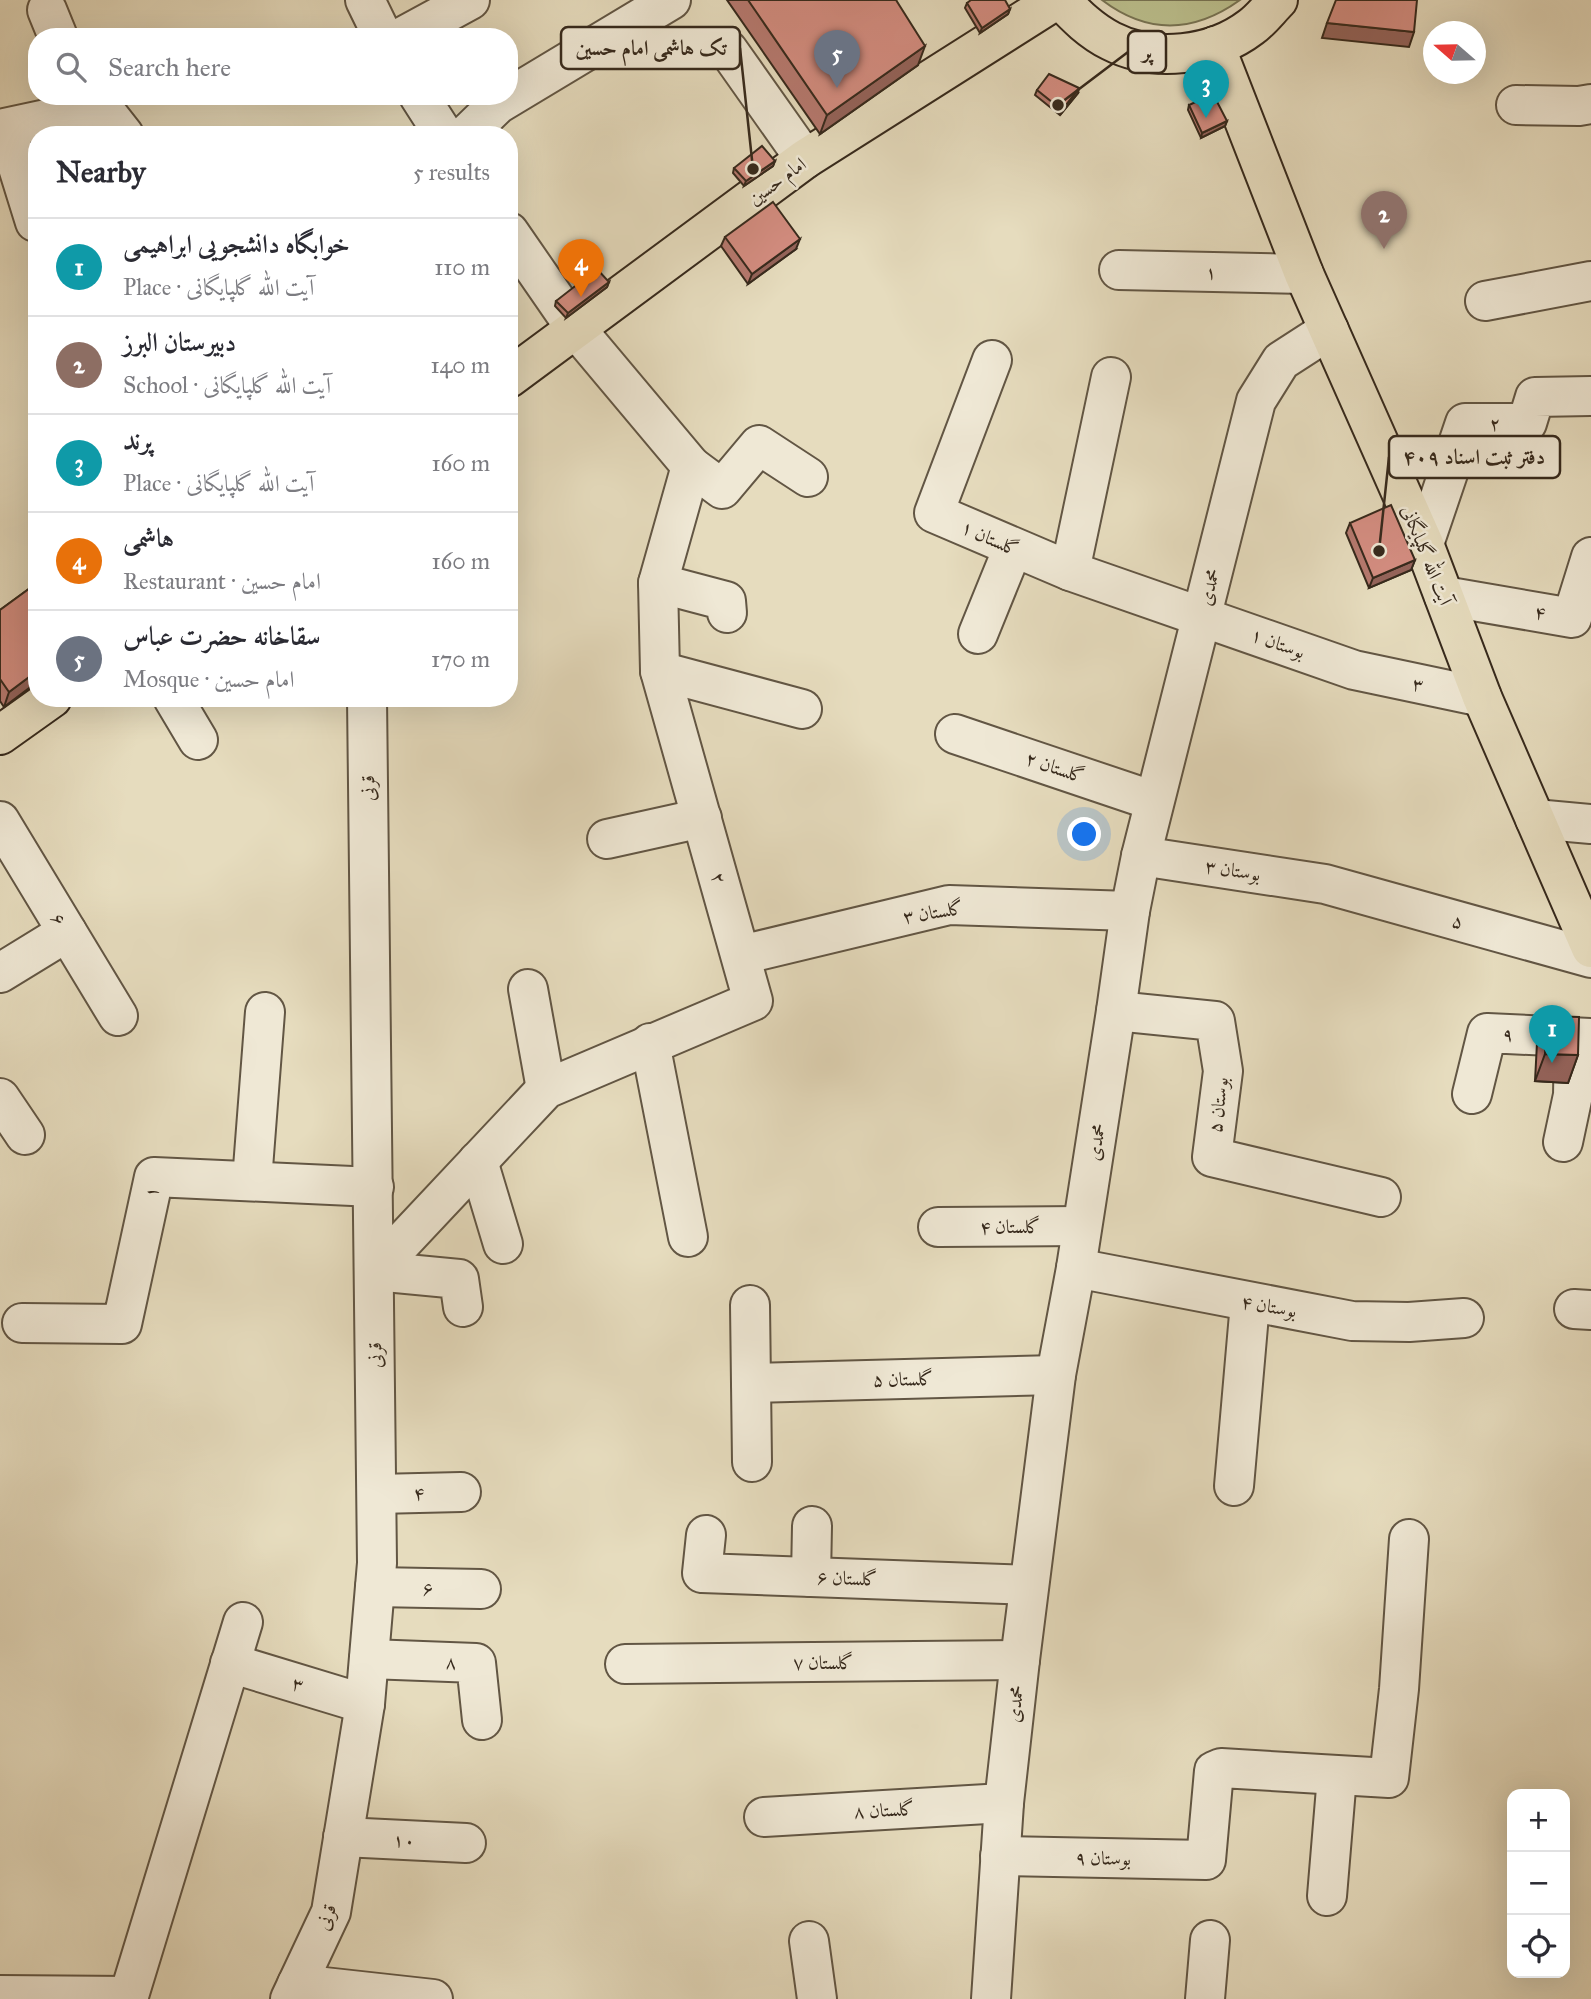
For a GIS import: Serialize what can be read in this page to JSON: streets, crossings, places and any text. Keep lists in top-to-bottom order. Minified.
{"streets":{"main road":["امام حسین","آیت الله گلپایگانی"],"street":["۱","۲","گلستان ۱","محمدی","۴","بوستان ۱","۳","گلستان ۲","قرنی","بوستان ۳","گلستان ۳","۶","۵","۹","بوستان ۵","گلستان ۴","بوستان ۴","گلستان ۵","گلستان ۶","۸","گلستان ۷","گلستان ۸","۱۰","بوستان ۹"]},"crossings":[["۱","آیت الله گلپایگانی"],["۱","قرنی"],["۲","آیت الله گلپایگانی"],["۲","قرنی"],["۲","گلستان ۳"],["گلستان ۱","محمدی"],["گلستان ۱","بوستان ۱"],["آیت الله گلپایگانی","محمدی"],["آیت الله گلپایگانی","۴"],["آیت الله گلپایگانی","۳"],["محمدی","بوستان ۱"],["محمدی","گلستان ۲"],["محمدی","بوستان ۳"],["محمدی","گلستان ۳"],["محمدی","بوستان ۵"],["محمدی","گلستان ۴"],["محمدی","بوستان ۴"],["محمدی","گلستان ۵"],["محمدی","گلستان ۶"],["محمدی","گلستان ۷"],["محمدی","گلستان ۸"],["محمدی","بوستان ۹"],["۴","قرنی"],["بوستان ۱","۳"],["۳","قرنی"],["قرنی","۶"],["قرنی","۸"],["قرنی","۱۰"],["بوستان ۳","۵"]],"places":["پر","تک هاشمی امام حسین","دفتر ثبت اسناد ۴۰۹"],"north":"left","page":{"search":"Search here","pins":["5","3","2","4","1"],"heading":["Nearby","5 results"],"list":[{"mark":"1","name":"خوابگاه دانشجویی ابراهیمی","note":"Place · آیت الله گلپایگانی","value":"110 m"},{"mark":"2","name":"دبیرستان البرز","note":"School · آیت الله گلپایگانی","value":"140 m"},{"mark":"3","name":"پرند","note":"Place · آیت الله گلپایگانی","value":"160 m"},{"mark":"4","name":"هاشمی","note":"Restaurant · امام حسین","value":"160 m"},{"mark":"5","name":"سقاخانه حضرت عباس","note":"Mosque · امام حسین","value":"170 m"}],"map_buttons":["+","−"]}}
